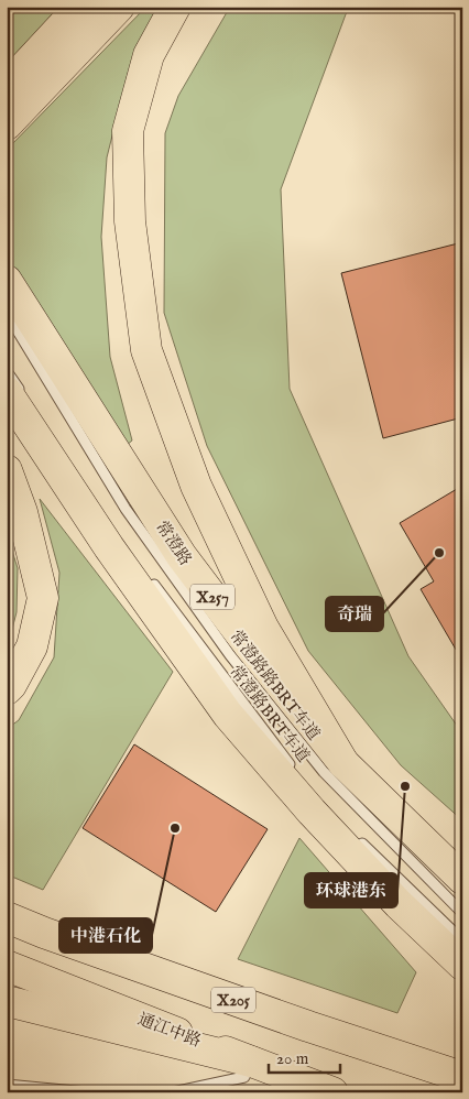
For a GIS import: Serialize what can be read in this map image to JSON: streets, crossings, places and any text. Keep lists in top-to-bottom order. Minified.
{"streets":{"main road":["常澄路","X257","X205","通江中路"],"lane":["常澄路路BRT车道","常澄路BRT车道"]},"places":["奇瑞","环球港东","中港石化"],"scale_bar":"20 m"}
